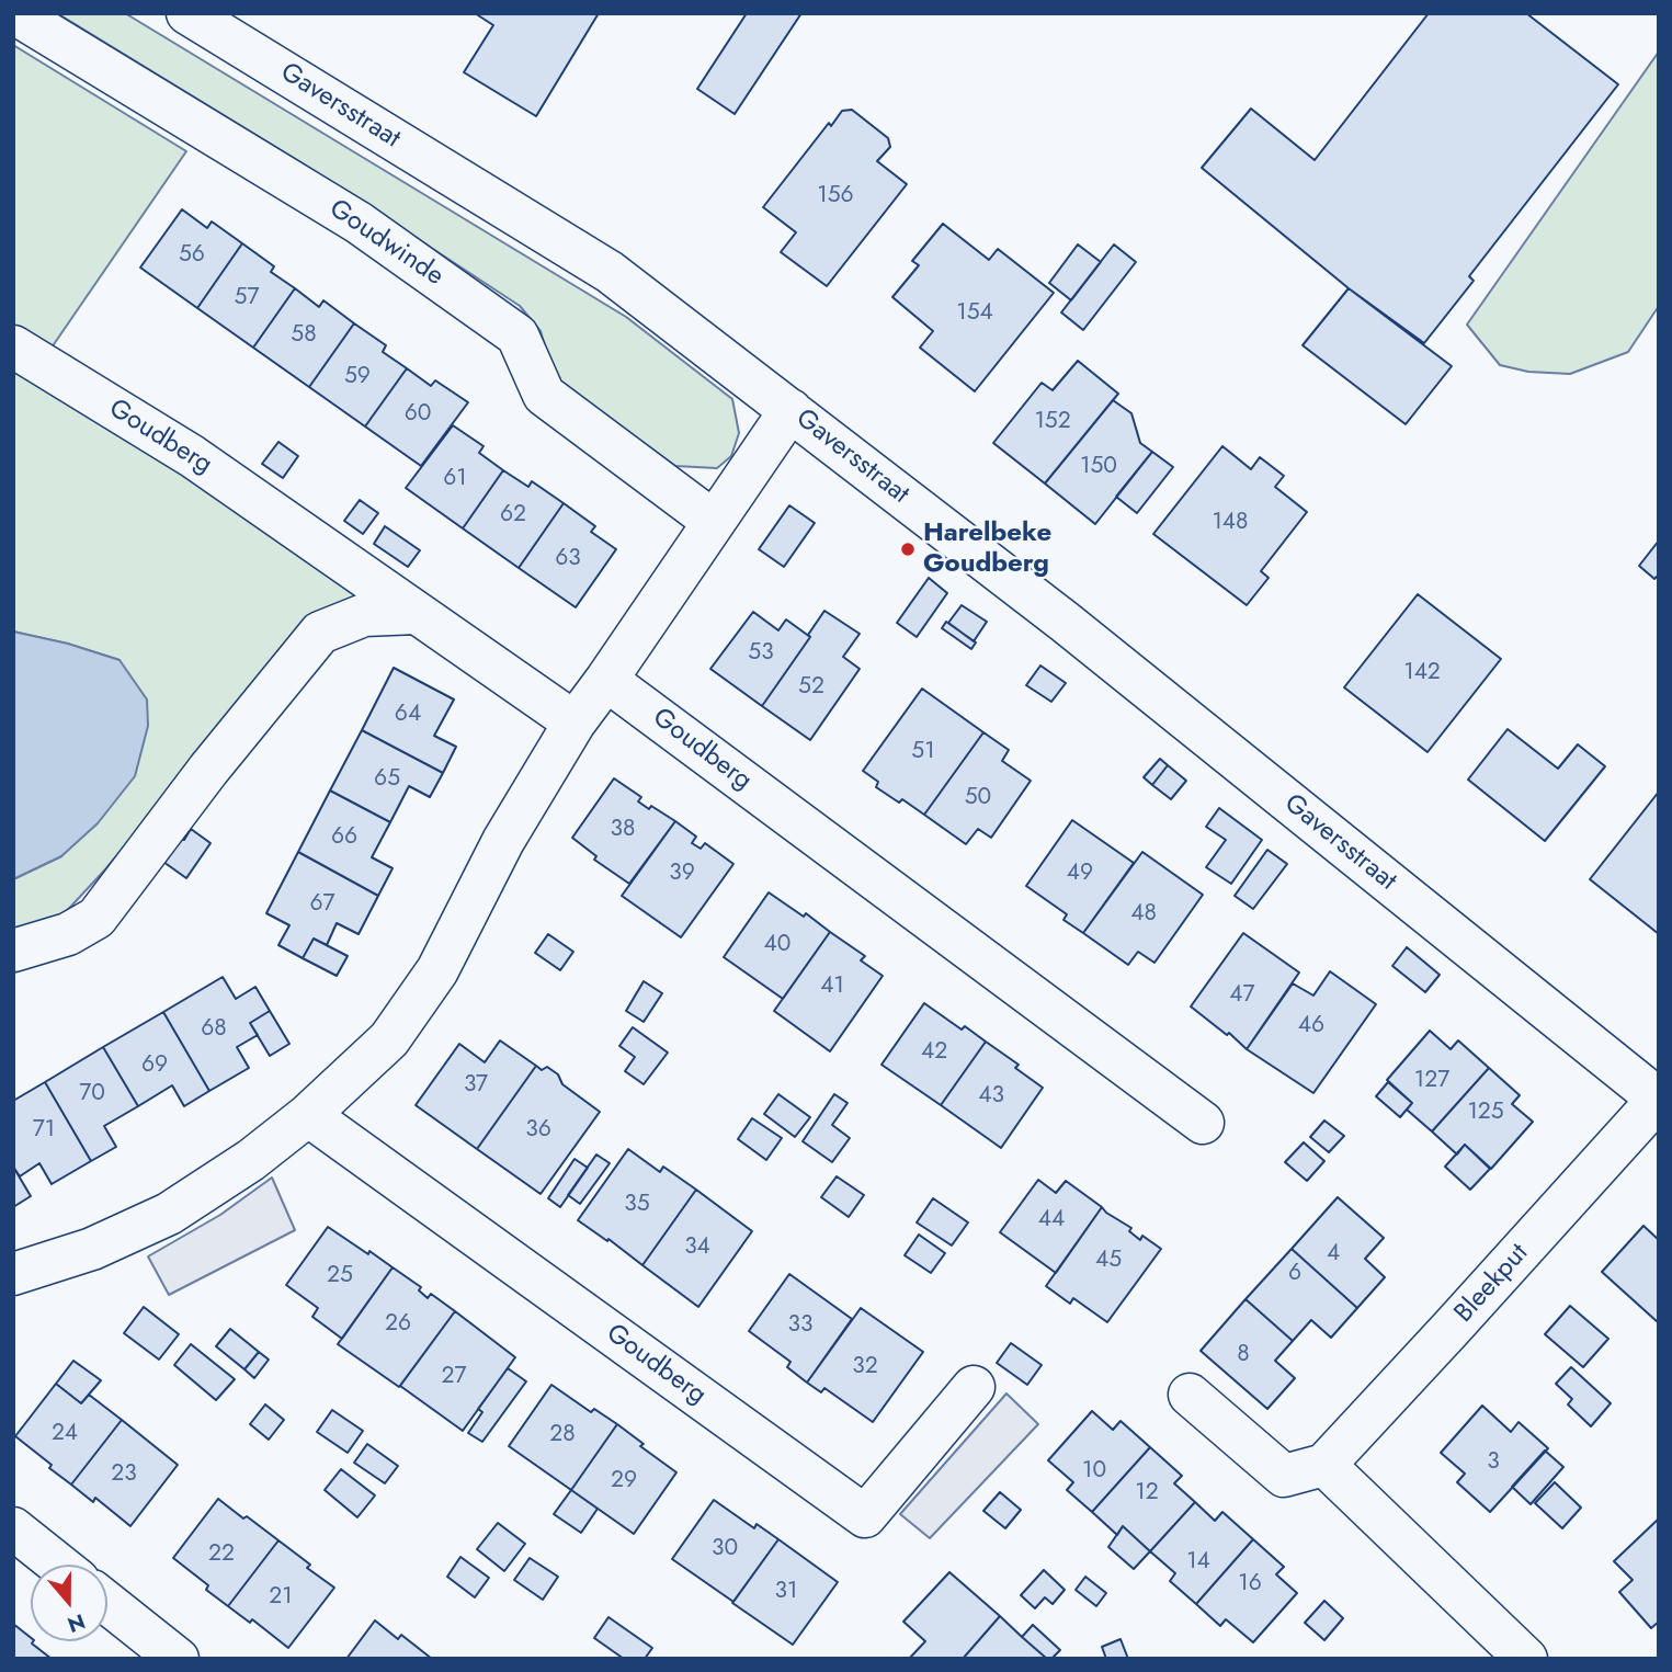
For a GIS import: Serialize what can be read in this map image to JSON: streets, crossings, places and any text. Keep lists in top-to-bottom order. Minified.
{"streets":{"street":["Gaversstraat","Goudwinde","Goudberg","Bleekput"]},"crossings":[["Gaversstraat","Bleekput"]],"places":["Harelbeke Goudberg"],"house_numbers":["156","56","57","154","58","59","60","152","150","61","62","148","63","53","142","52","64","51","65","50","38","66","39","49","67","48","40","41","47","46","68","42","69","127","37","70","43","125","71","36","35","44","34","4","45","6","25","26","33","8","32","27","24","28","3","10","23","29","12","30","22","14","16","31","21"],"north":"bottom"}
